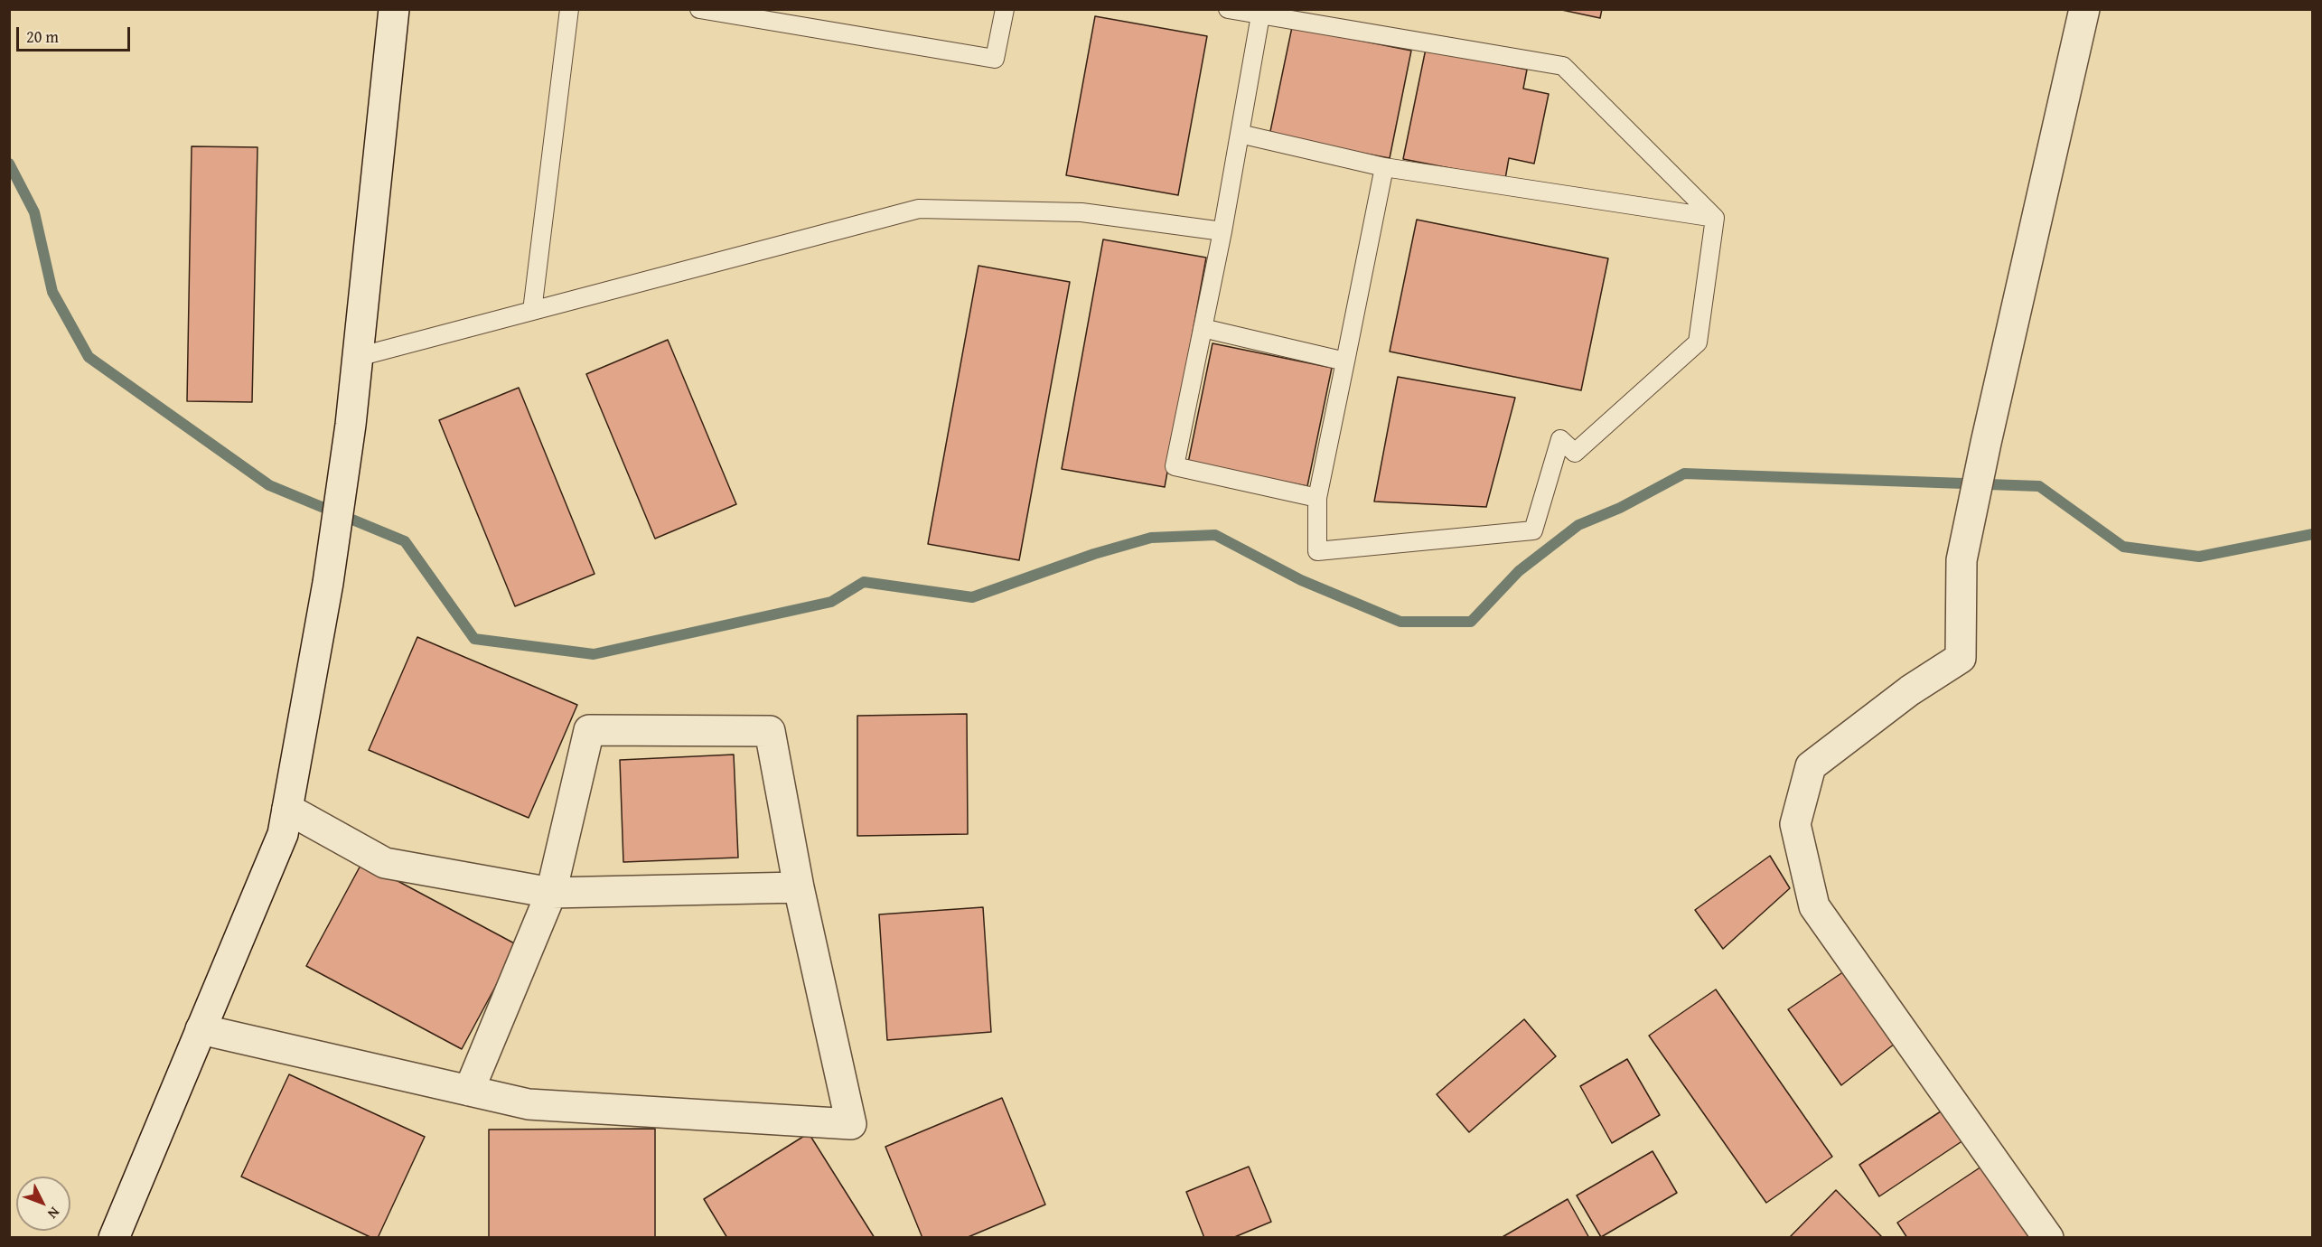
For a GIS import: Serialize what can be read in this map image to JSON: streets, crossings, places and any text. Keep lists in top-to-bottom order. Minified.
{"scale_bar":"20 m","north":"bottom right"}
